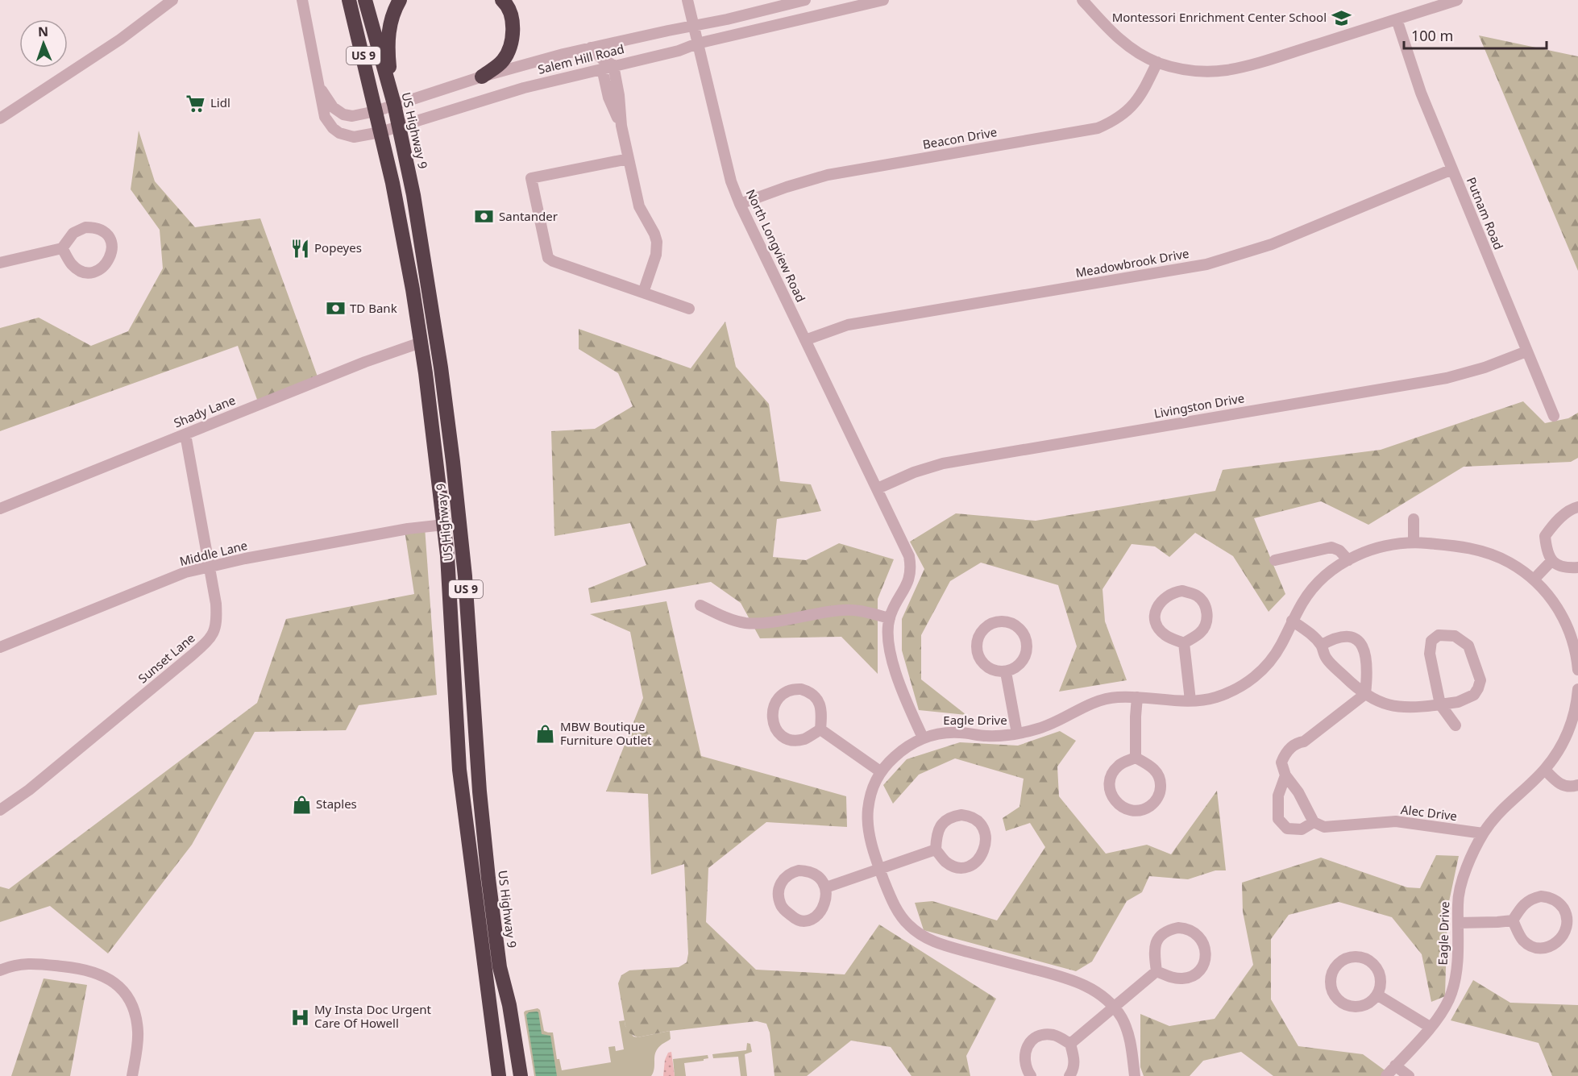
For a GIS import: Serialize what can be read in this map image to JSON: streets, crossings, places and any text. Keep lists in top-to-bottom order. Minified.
{"streets":{"highway":["US 9","US Highway 9"],"street":["Salem Hill Road","Beacon Drive","Putnam Road","North Longview Road","Meadowbrook Drive","Livingston Drive","Shady Lane","Middle Lane","Sunset Lane","Eagle Drive","Alec Drive"]},"crossings":[["Salem Hill Road","US Highway 9"],["Salem Hill Road","North Longview Road"],["US Highway 9","Shady Lane"],["US Highway 9","Middle Lane"],["Beacon Drive","North Longview Road"],["Putnam Road","Meadowbrook Drive"],["Putnam Road","Livingston Drive"],["North Longview Road","Meadowbrook Drive"],["North Longview Road","Livingston Drive"],["Shady Lane","Sunset Lane"],["Middle Lane","Sunset Lane"],["Eagle Drive","Alec Drive"]],"places":{"school or university":["Montessori Enrichment Center School"],"supermarket":["Lidl"],"bank":["Santander","TD Bank"],"restaurant":["Popeyes"],"shop":["MBW Boutique Furniture Outlet","Staples"],"hospital":["My Insta Doc Urgent Care Of Howell"]},"scale_bar":"100 m","north":"top"}
